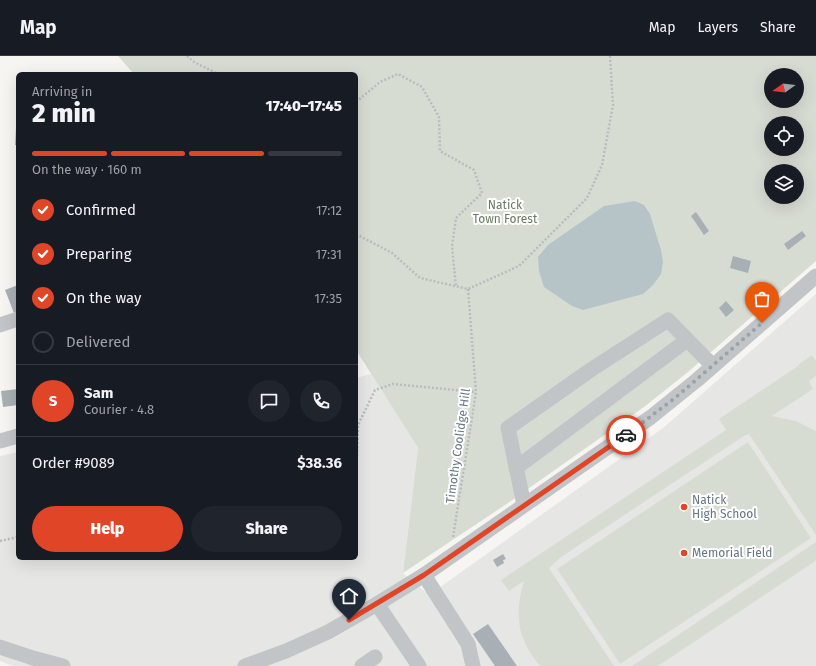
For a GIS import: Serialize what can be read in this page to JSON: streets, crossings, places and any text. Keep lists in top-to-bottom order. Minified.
{"streets":{"path":["Timothy Coolidge Hill"]},"parks":["Natick Town Forest"],"places":["Natick High School","Memorial Field"],"north":"left","page":{"header":"Map","nav":["Map","Layers","Share"],"heading":["2 min","Arriving in","17:40–17:45"],"panel":["Sam","Courier · 4.8","Order #9089","$38.36"],"bar":"On the way · 160 m","list":[["Confirmed","17:12"],["Preparing","17:31"],["On the way","17:35"],"Delivered"],"round":"S","buttons":["Help","Share"]}}
